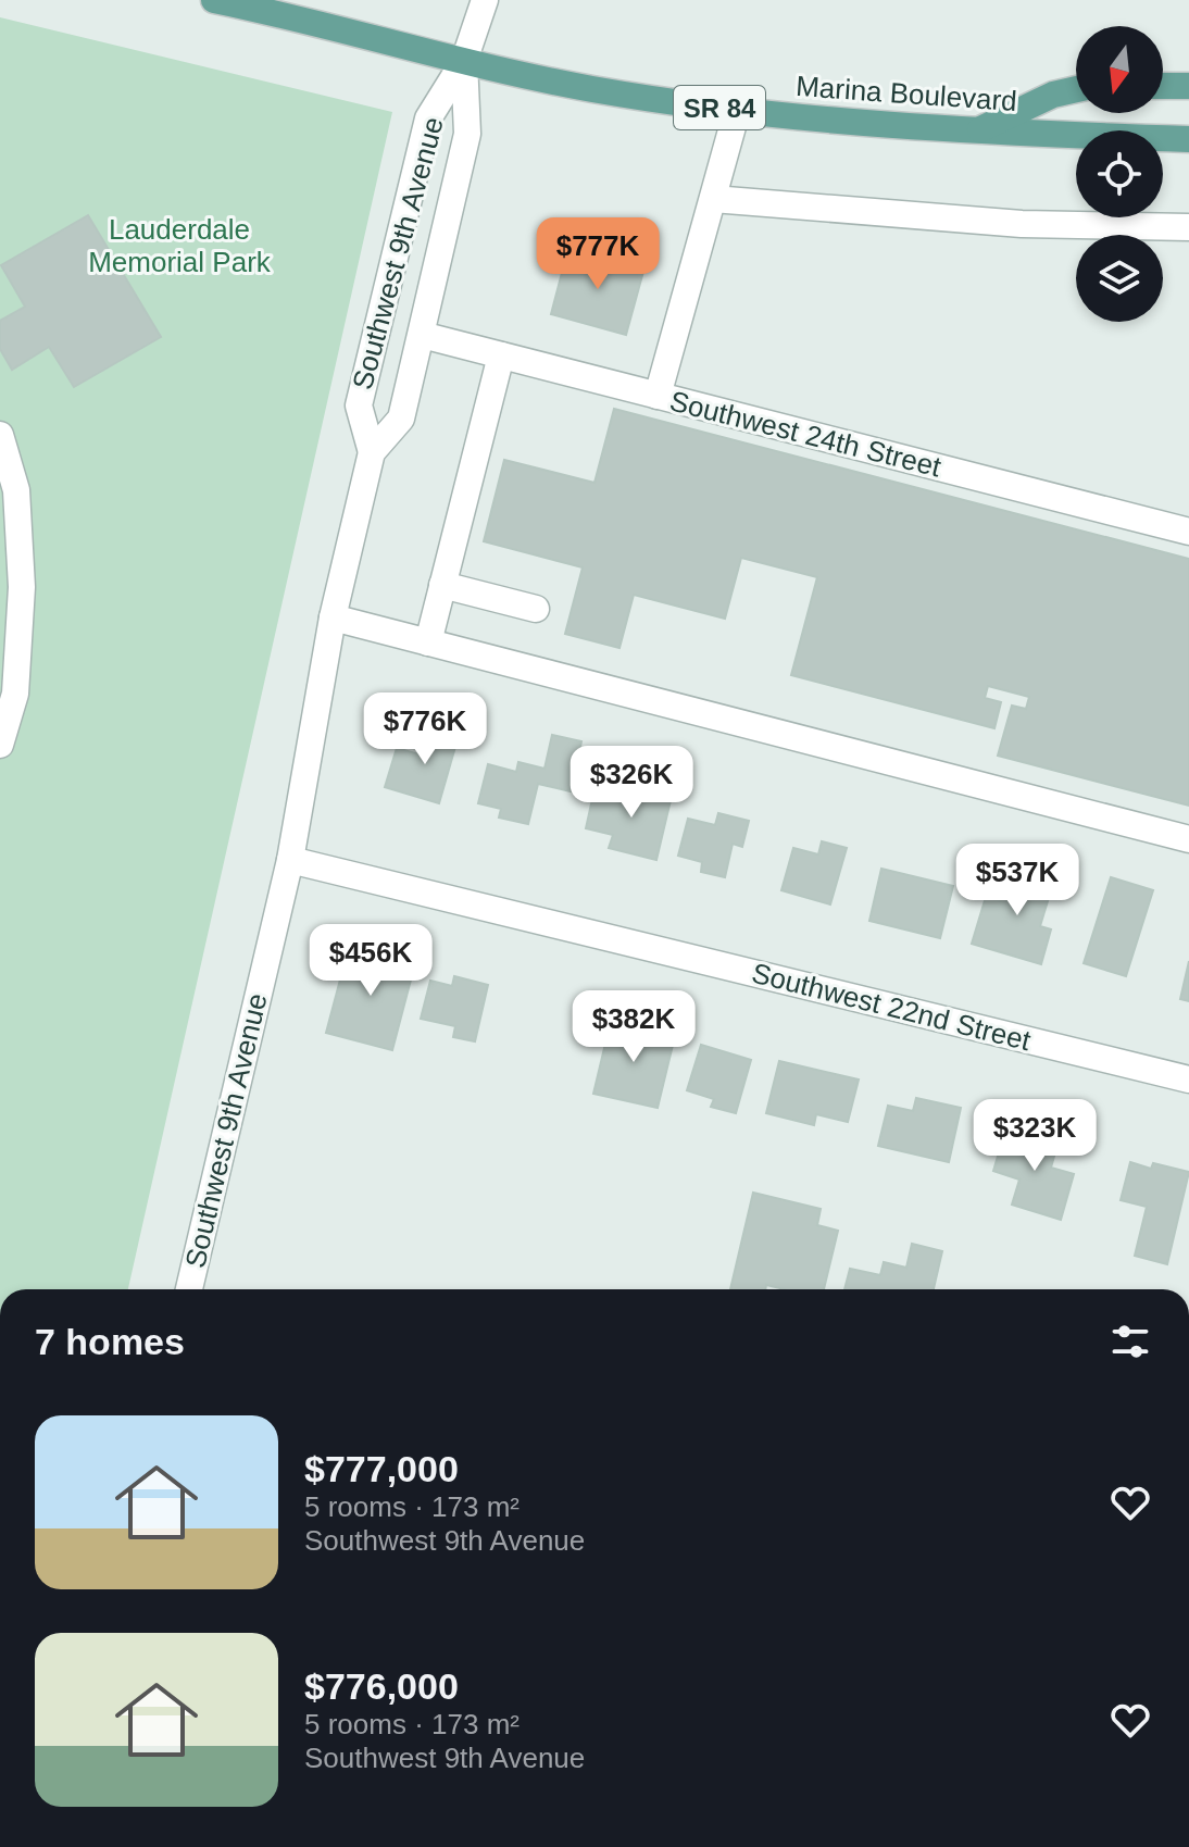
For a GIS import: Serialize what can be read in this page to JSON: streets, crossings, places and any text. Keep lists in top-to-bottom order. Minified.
{"streets":{"main road":["Marina Boulevard","SR 84"],"street":["Southwest 9th Avenue","Southwest 24th Street","Southwest 22nd Street"]},"crossings":[["Marina Boulevard","Southwest 9th Avenue"],["Southwest 9th Avenue","Southwest 24th Street"],["Southwest 9th Avenue","Southwest 22nd Street"]],"parks":["Lauderdale Memorial Park"],"north":"bottom","page":{"price":["$777K","$776K","$326K","$537K","$456K","$382K","$323K"],"heading":"7 homes","list":[{"name":"$777,000","note":"5 rooms · 173 m² · Southwest 9th Avenue"},{"name":"$776,000","note":"5 rooms · 173 m² · Southwest 9th Avenue"}]}}
